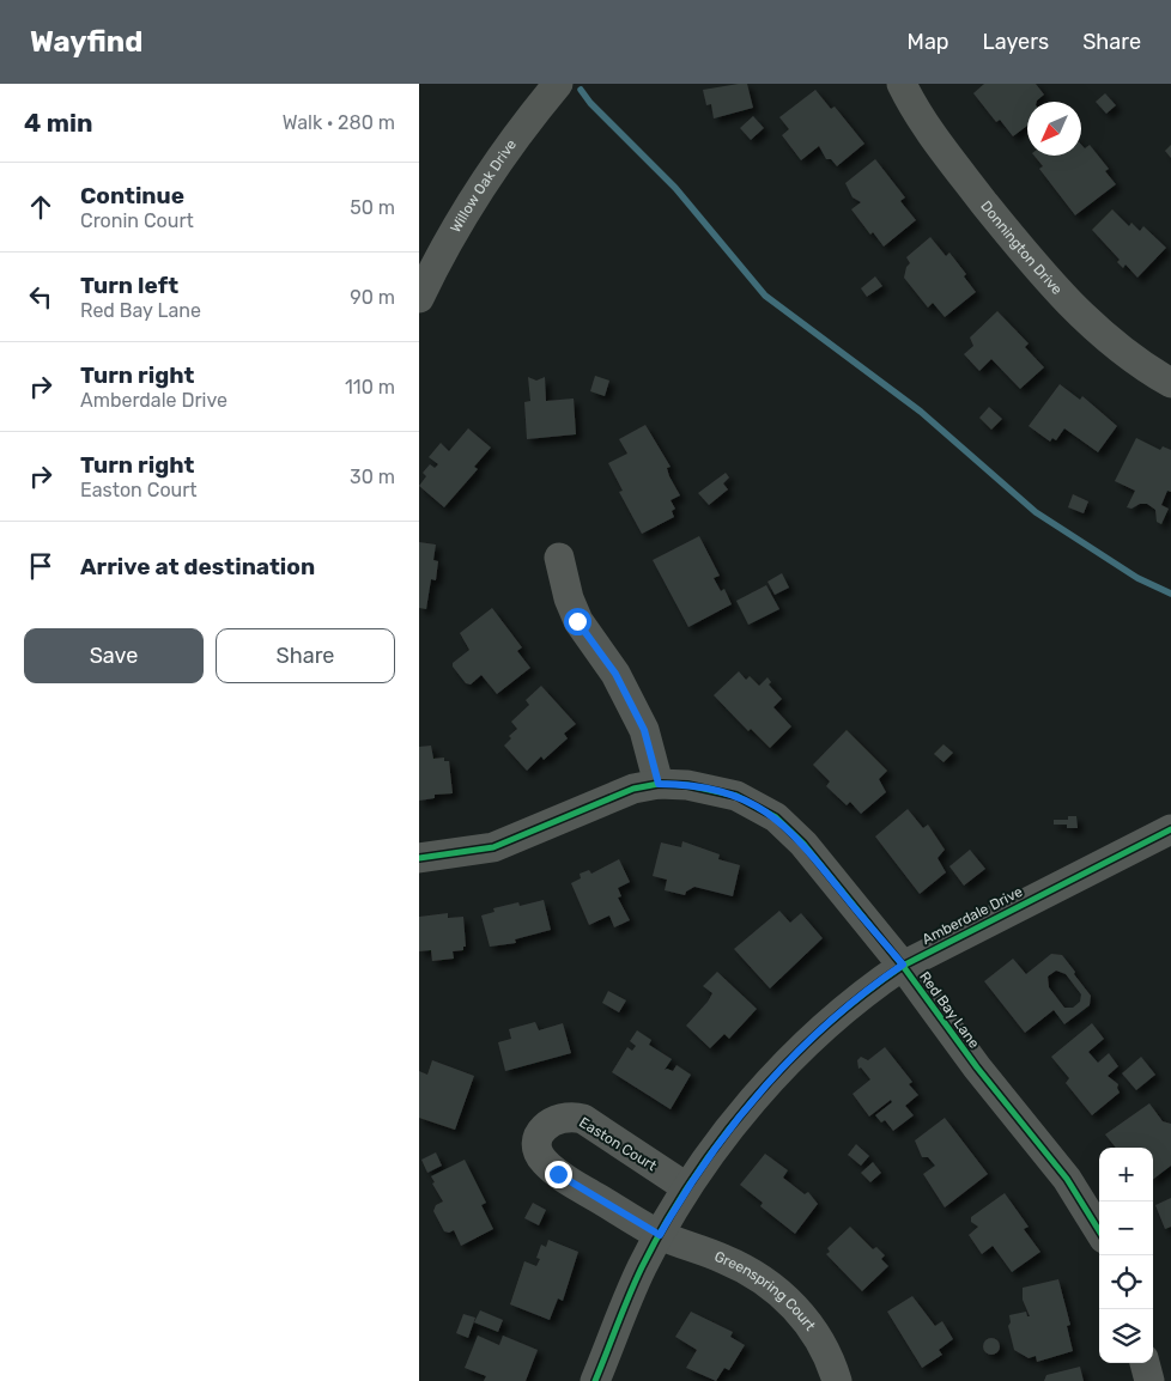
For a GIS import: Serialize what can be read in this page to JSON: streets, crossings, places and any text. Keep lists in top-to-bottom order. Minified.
{"streets":{"street":["Willow Oak Drive","Donnington Drive","Amberdale Drive","Red Bay Lane","Easton Court","Greenspring Court"]},"crossings":[["Amberdale Drive","Red Bay Lane"],["Amberdale Drive","Easton Court"],["Amberdale Drive","Greenspring Court"],["Easton Court","Greenspring Court"]],"north":"bottom left","page":{"header":"Wayfind","nav":["Map","Layers","Share"],"heading":["4 min","Walk · 280 m"],"list":[["Continue","Cronin Court","50 m"],["Turn left","Red Bay Lane","90 m"],["Turn right","Amberdale Drive","110 m"],["Turn right","Easton Court","30 m"],"Arrive at destination"],"buttons":["Save","Share"],"map_buttons":["+","−"]}}
